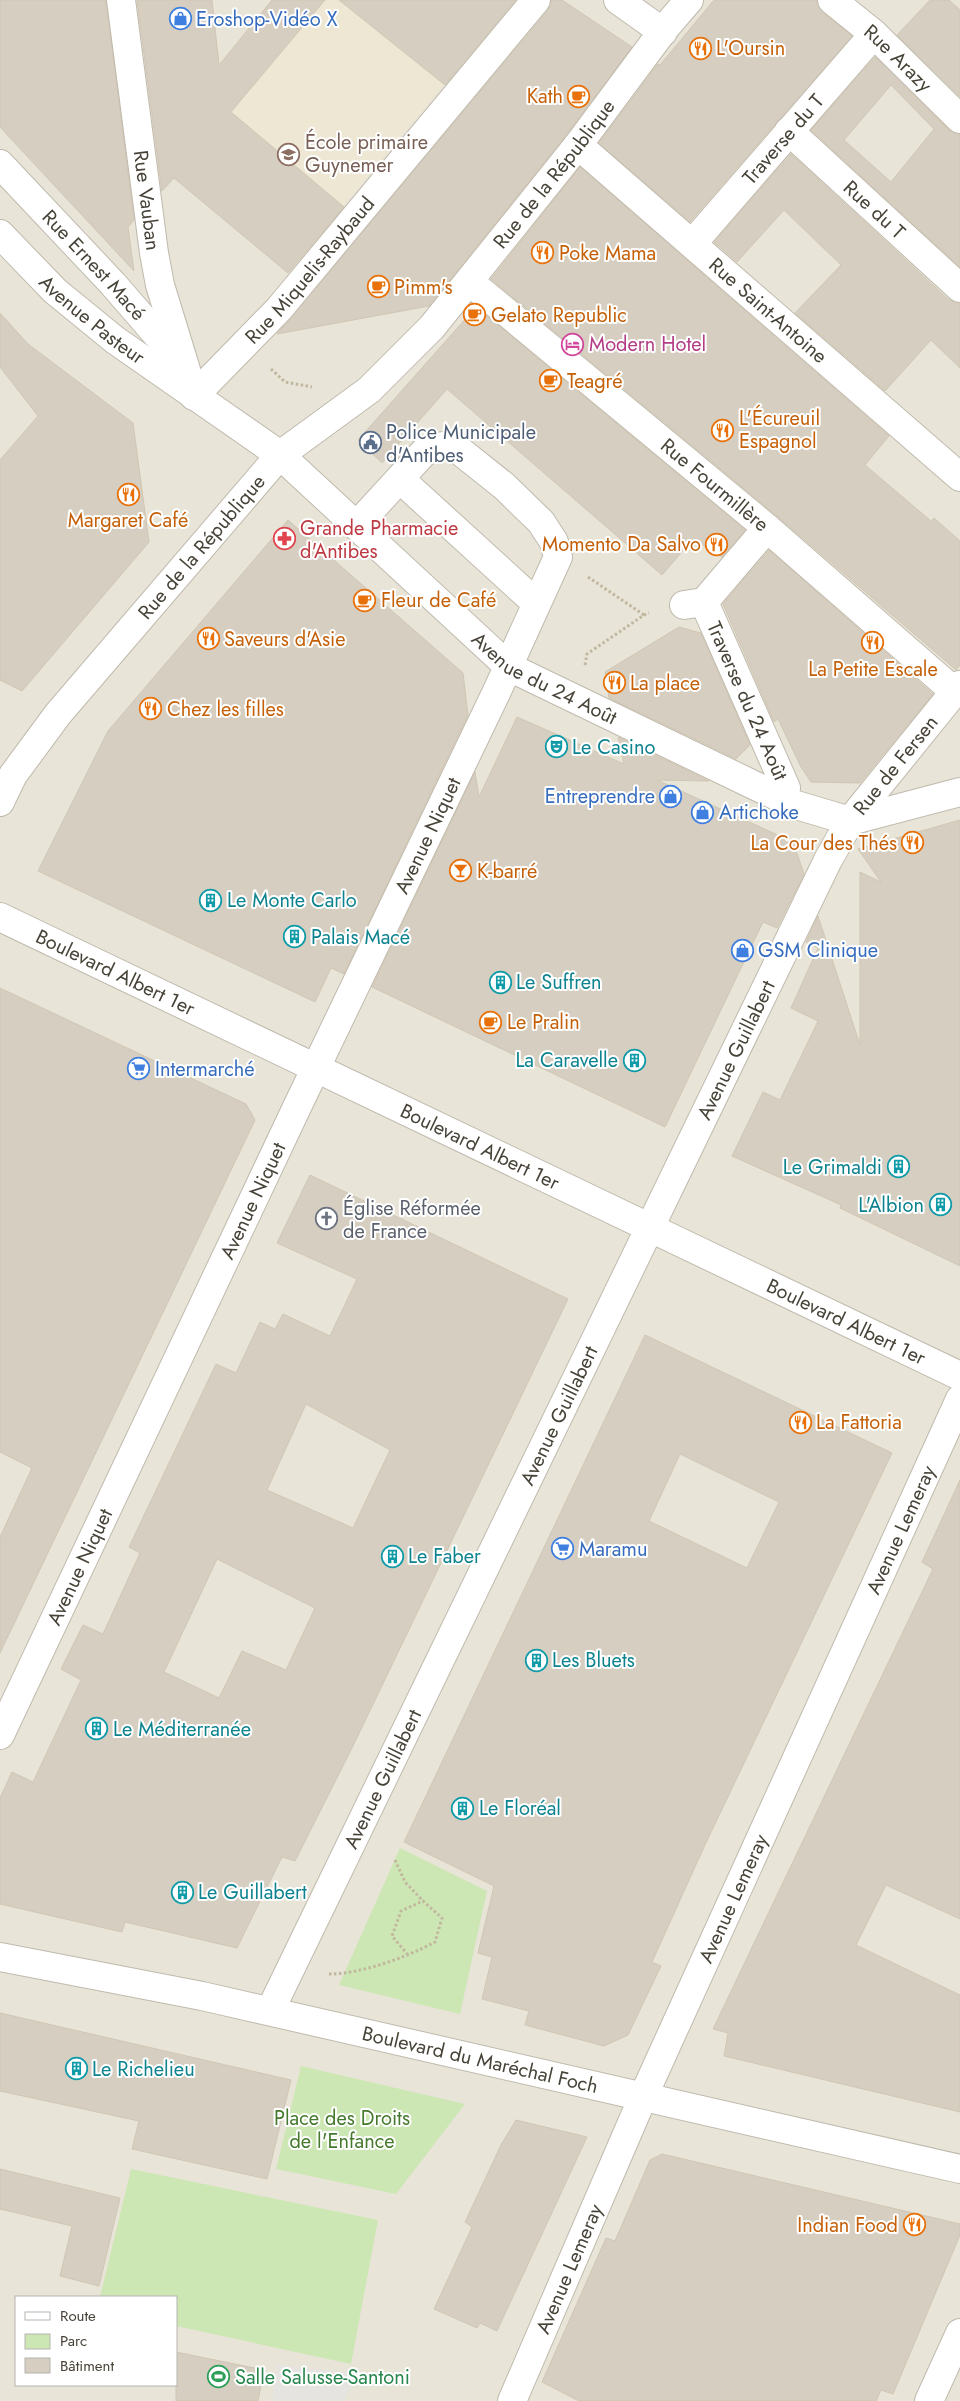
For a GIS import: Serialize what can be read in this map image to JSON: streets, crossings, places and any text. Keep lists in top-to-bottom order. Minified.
{"streets":{"street":["Rue Arazy","Traverse du T","Rue de la République","Rue Vauban","Rue du T","Rue Ernest Macé","Rue Miquelis-Raybaud","Rue Saint-Antoine","Avenue Pasteur","Rue Fourmillère","Avenue du 24 Août","Traverse du 24 Août","Rue de Fersen","Avenue Niquet","Boulevard Albert 1er","Avenue Guillabert","Avenue Lemeray","Boulevard du Maréchal Foch"]},"crossings":[["Rue Arazy","Traverse du T"],["Traverse du T","Rue du T"],["Traverse du T","Rue Saint-Antoine"],["Rue de la République","Rue Saint-Antoine"],["Rue de la République","Rue Fourmillère"],["Rue de la République","Avenue du 24 Août"],["Rue Vauban","Rue Ernest Macé"],["Rue Vauban","Rue Miquelis-Raybaud"],["Rue Vauban","Avenue Pasteur"],["Rue Vauban","Avenue du 24 Août"],["Rue Miquelis-Raybaud","Avenue Pasteur"],["Rue Miquelis-Raybaud","Avenue du 24 Août"],["Avenue Pasteur","Avenue du 24 Août"],["Rue Fourmillère","Rue de Fersen"],["Avenue du 24 Août","Traverse du 24 Août"],["Avenue du 24 Août","Rue de Fersen"],["Avenue du 24 Août","Avenue Niquet"],["Avenue du 24 Août","Avenue Guillabert"],["Rue de Fersen","Avenue Guillabert"],["Avenue Niquet","Boulevard Albert 1er"],["Boulevard Albert 1er","Avenue Guillabert"],["Avenue Guillabert","Boulevard du Maréchal Foch"],["Avenue Lemeray","Boulevard du Maréchal Foch"]],"parks":["Place des Droits de l'Enfance"],"places":{"shop":["Eroshop-Vidéo X","Entreprendre","Artichoke","GSM Clinique"],"restaurant":["L'Oursin","Poke Mama","L'Écureuil Espagnol","Margaret Café","Momento Da Salvo","Saveurs d'Asie","La Petite Escale","La place","Chez les filles","La Cour des Thés","La Fattoria","Indian Food"],"cafe":["Kath","Pimm's","Gelato Republic","Teagré","Fleur de Café","Le Pralin"],"school or university":["École primaire Guynemer"],"hotel":["Modern Hotel"],"public building":["Police Municipale d'Antibes"],"pharmacy":["Grande Pharmacie d'Antibes"],"theatre":["Le Casino"],"bar":["K-barré"],"building":["Le Monte Carlo","Palais Macé","Le Suffren","La Caravelle","Le Grimaldi","L'Albion","Le Faber","Les Bluets","Le Méditerranée","Le Floréal","Le Guillabert","Le Richelieu"],"supermarket":["Intermarché","Maramu"],"church":["Église Réformée de France"],"sports":["Salle Salusse-Santoni"]},"legend":["Route","Parc","Bâtiment"]}
